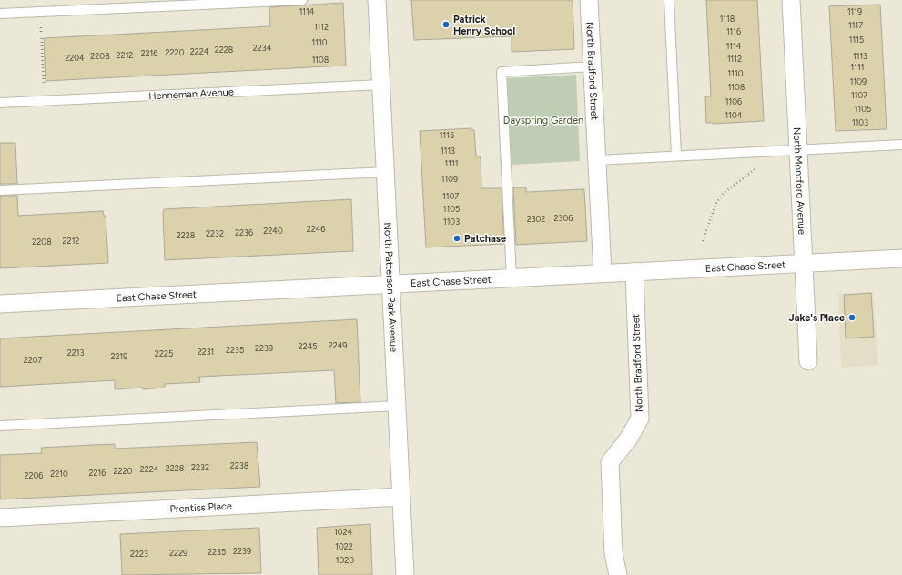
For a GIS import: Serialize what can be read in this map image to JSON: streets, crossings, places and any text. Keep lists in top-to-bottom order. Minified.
{"streets":{"street":["North Bradford Street","North Montford Avenue","East Chase Street","North Patterson Park Avenue","Prentiss Place"],"lane":["Henneman Avenue"]},"crossings":[["North Bradford Street","East Chase Street"],["Henneman Avenue","North Patterson Park Avenue"],["North Montford Avenue","East Chase Street"],["East Chase Street","North Patterson Park Avenue"],["North Patterson Park Avenue","Prentiss Place"]],"parks":["Dayspring Garden"],"places":["Patrick Henry School","Patchase","Jake's Place"],"house_numbers":["1114","1119","1118","1117","1112","1116","1115","1110","1114","2234","2228","2224","2220","2216","2212","2208","1113","2204","1112","1108","1111","1110","1109","1108","1107","1106","1105","1104","1103","1115","1113","1111","1109","1107","1105","2306","2302","1103","2246","2240","2236","2232","2228","2212","2208","2249","2245","2239","2235","2231","2213","2225","2219","2207","2238","2232","2228","2224","2220","2216","2210","2206","1024","1022","2239","2235","2229","2223","1020"]}
